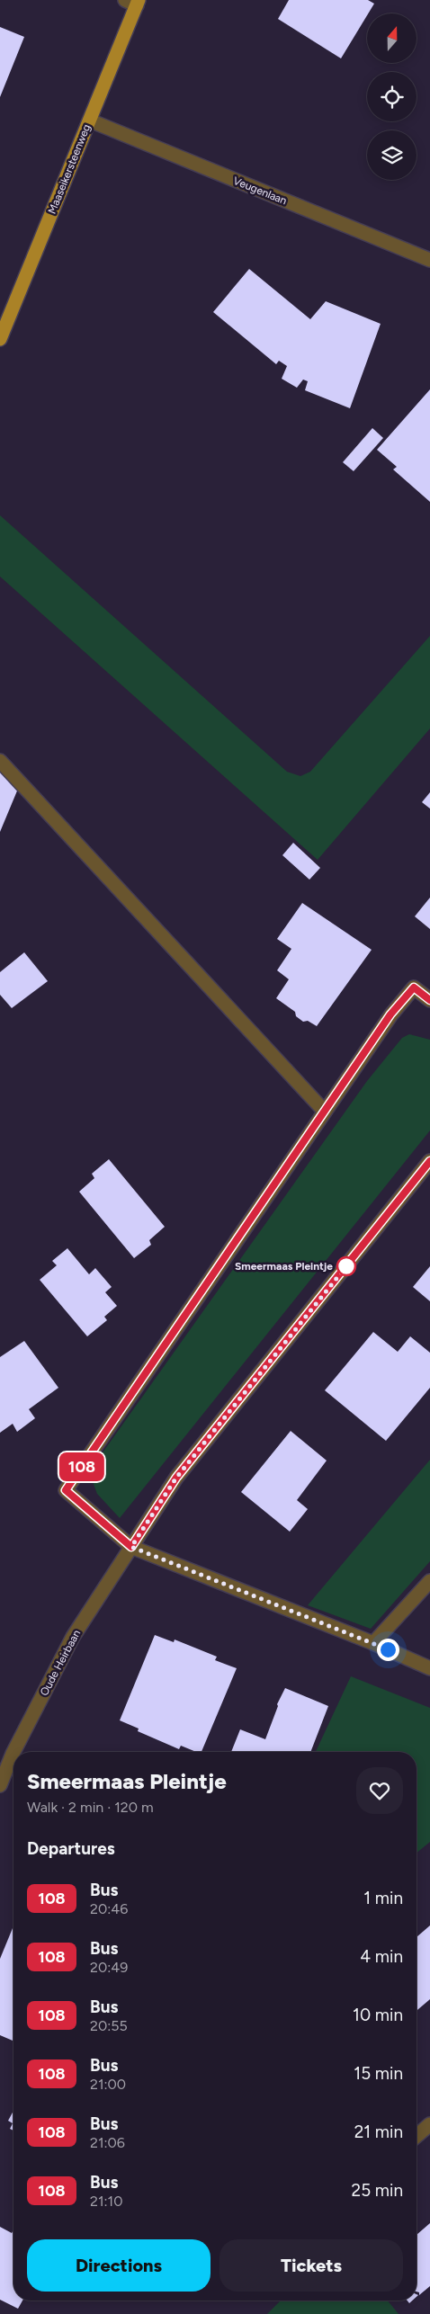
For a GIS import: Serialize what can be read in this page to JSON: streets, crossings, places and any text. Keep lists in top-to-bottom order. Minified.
{"streets":{"main road":["Maaseikersteenweg"],"street":["Veugenlaan","Oude Heirbaan"]},"crossings":[["Maaseikersteenweg","Veugenlaan"]],"places":["Smeermaas Pleintje"],"lines":["bus line 108"],"north":"top","page":{"on_map":"108","heading":[["Smeermaas Pleintje","Walk · 2 min · 120 m"],"Departures"],"list":[{"mark":"108","name":"Bus","note":"20:46","value":"1 min"},{"mark":"108","name":"Bus","note":"20:49","value":"4 min"},{"mark":"108","name":"Bus","note":"20:55","value":"10 min"},{"mark":"108","name":"Bus","note":"21:00","value":"15 min"},{"mark":"108","name":"Bus","note":"21:06","value":"21 min"},{"mark":"108","name":"Bus","note":"21:10","value":"25 min"}],"buttons":["Directions","Tickets"]}}
